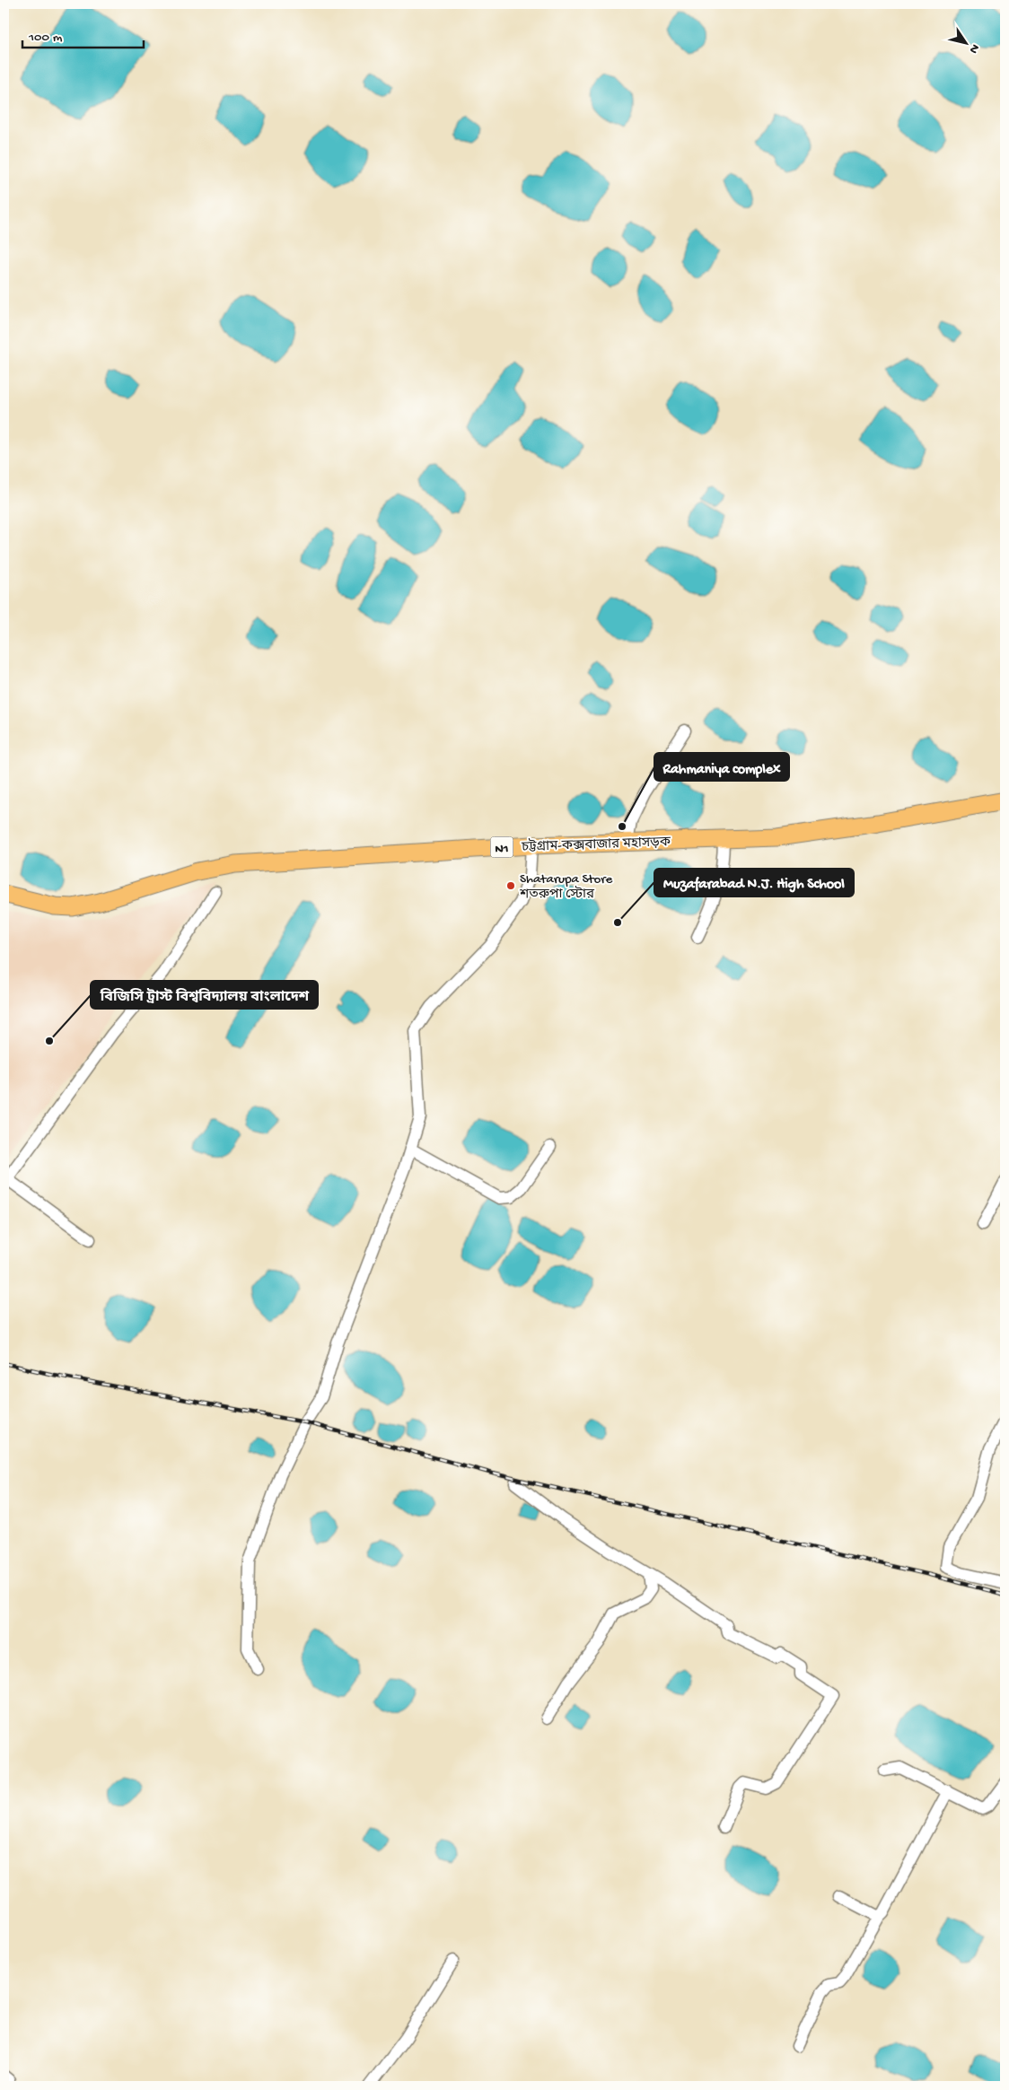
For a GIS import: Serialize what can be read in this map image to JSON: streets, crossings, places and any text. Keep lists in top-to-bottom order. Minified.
{"streets":{"highway":["চট্টগ্রাম-কক্সবাজার মহাসড়ক","N1"]},"places":["Rahmaniya complex","Shatarupa Store শতরুপা স্টোর","Muzafarabad N.J. High School","বিজিসি ট্রাস্ট বিশ্ববিদ্যালয় বাংলাদেশ"],"scale_bar":"100 m","north":"bottom right"}
